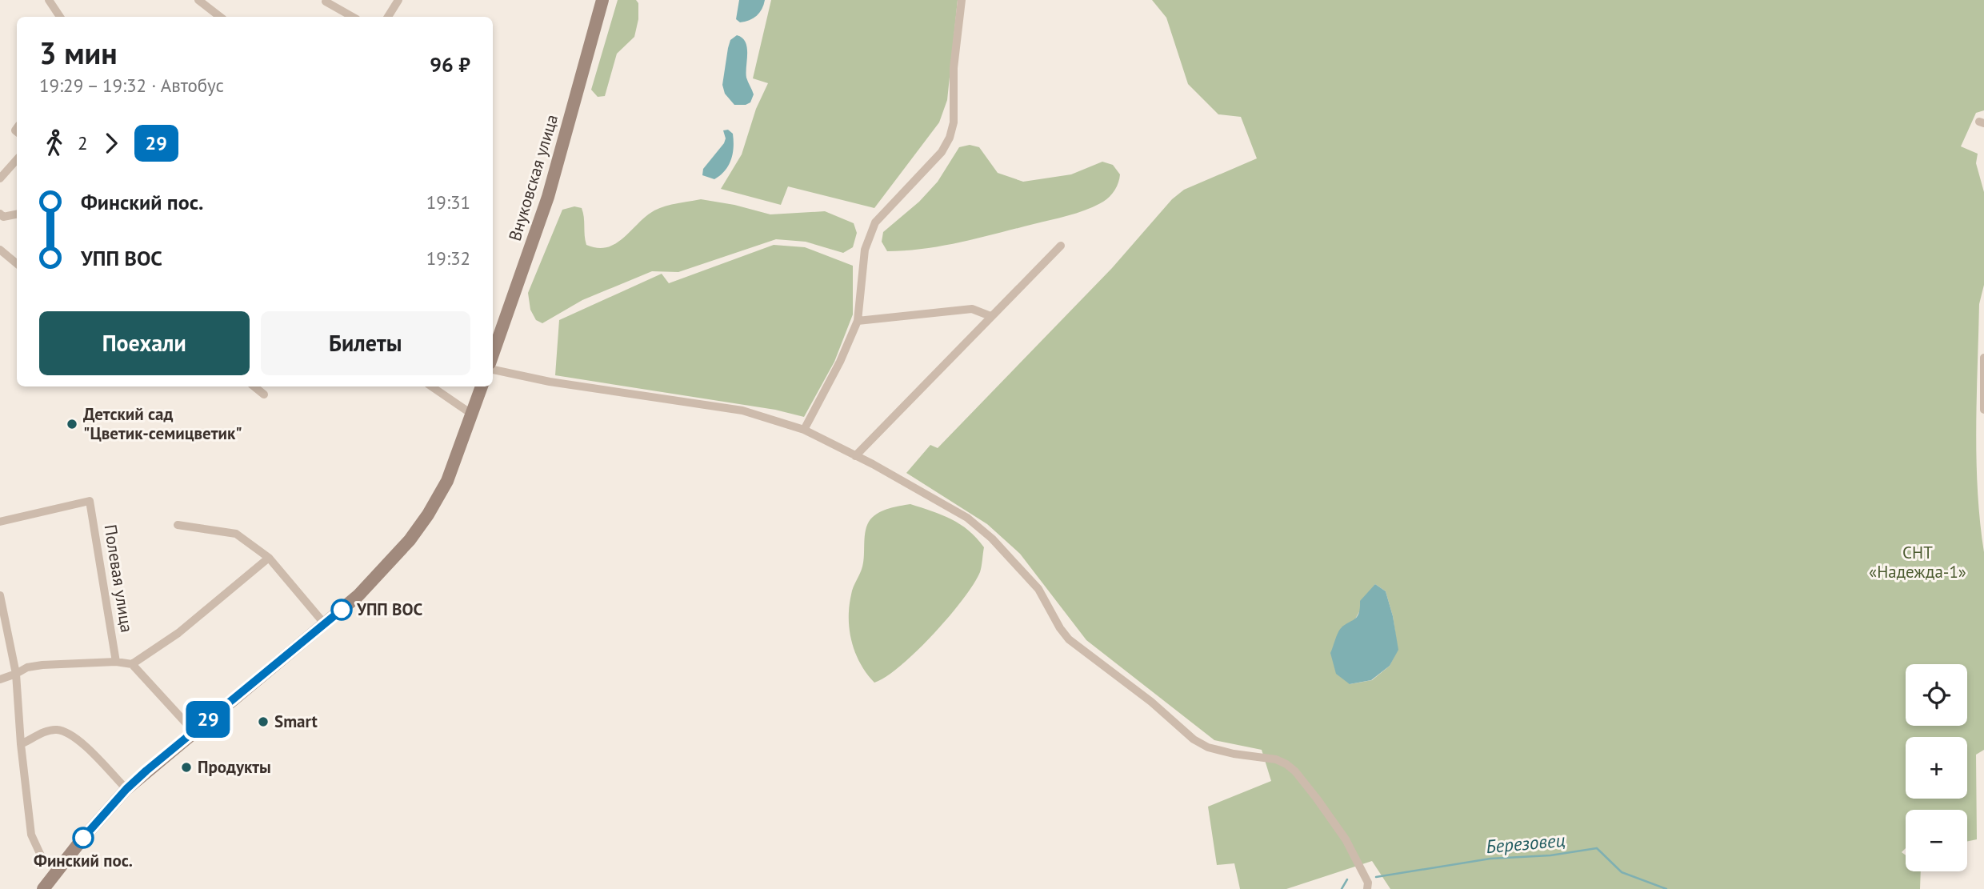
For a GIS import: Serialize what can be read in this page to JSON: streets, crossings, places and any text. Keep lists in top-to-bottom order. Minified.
{"streets":{"main road":["Внуковская улица"],"street":["Полевая улица"]},"water":["Березовец"],"parks":["СНТ «Надежда-1»"],"places":["Детский сад \"Цветик-семицветик\"","УПП ВОС","Smart","Продукты","Финский пос."],"lines":["bus line 29"],"page":{"on_map":"29","heading":["3 мин","19:29 – 19:32 · Автобус","96 ₽"],"legs":["2","29"],"list":[{"name":"Финский пос.","value":"19:31"},{"name":"УПП ВОС","value":"19:32"}],"buttons":["Поехали","Билеты"],"map_buttons":["+","−"]}}
